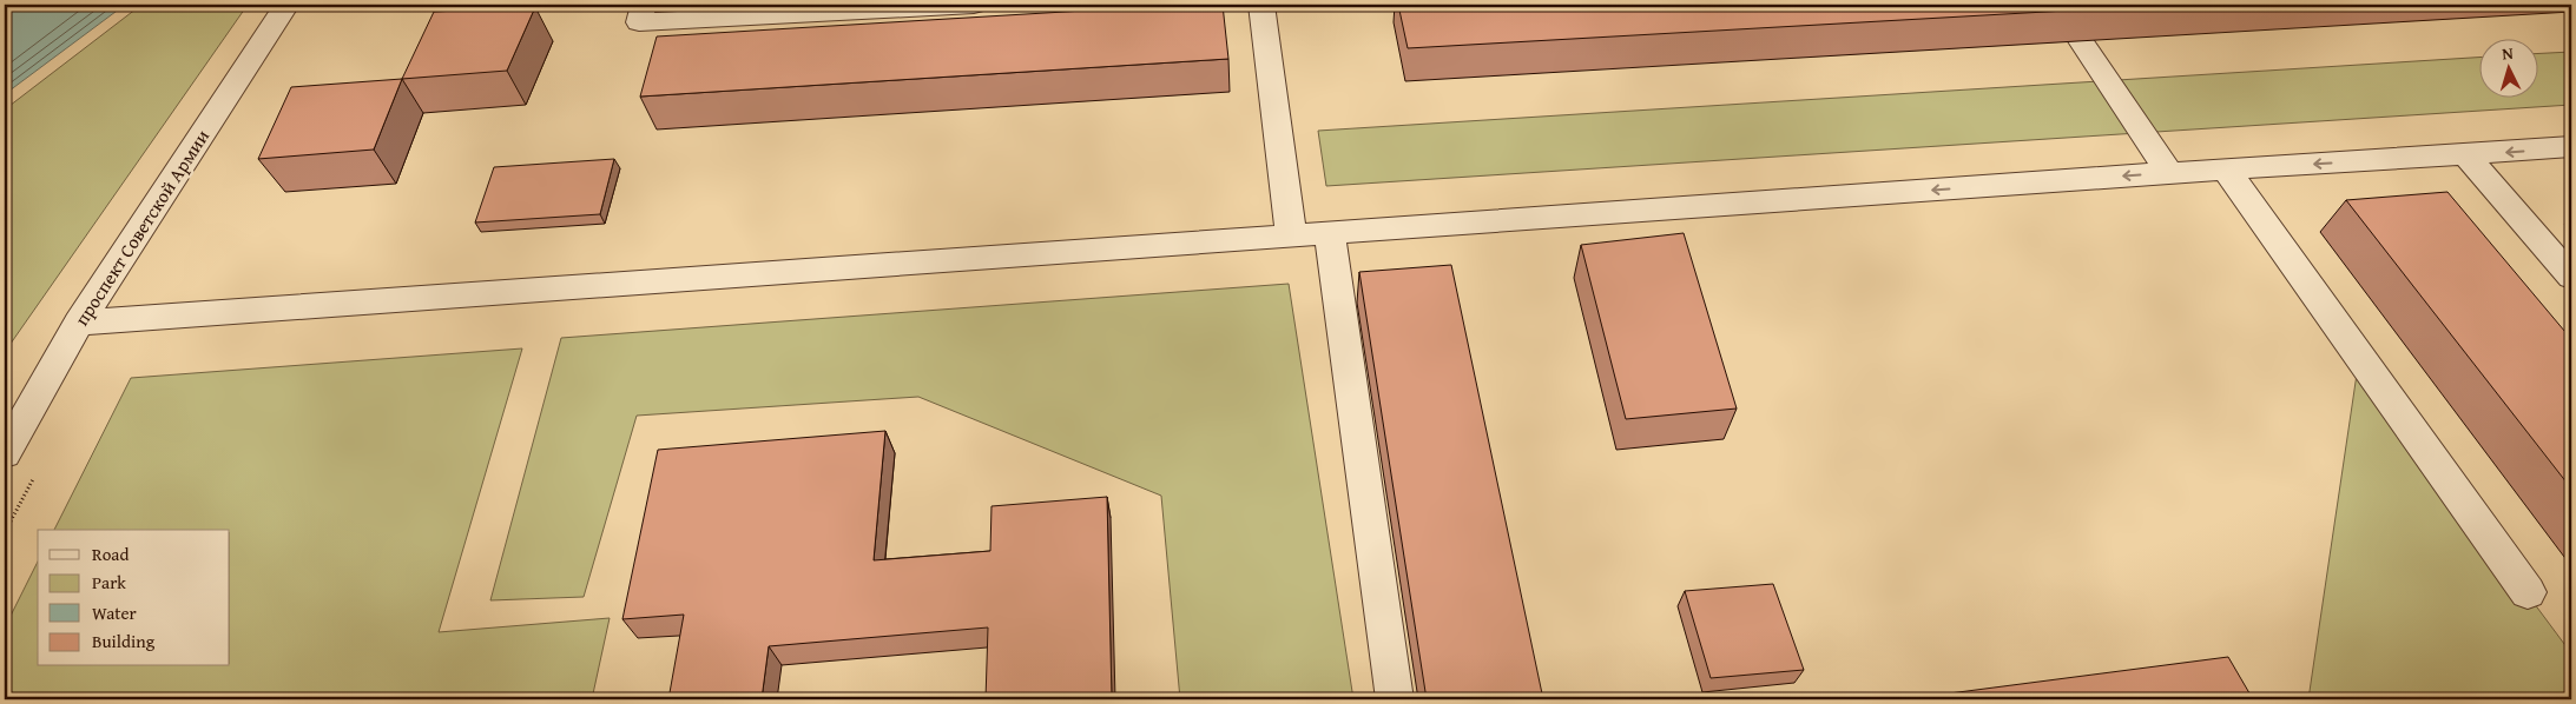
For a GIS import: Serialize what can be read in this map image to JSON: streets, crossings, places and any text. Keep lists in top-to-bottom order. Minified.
{"streets":{"street":["проспект Советской Армии"]},"legend":["Road","Park","Water","Building"],"north":"top"}
